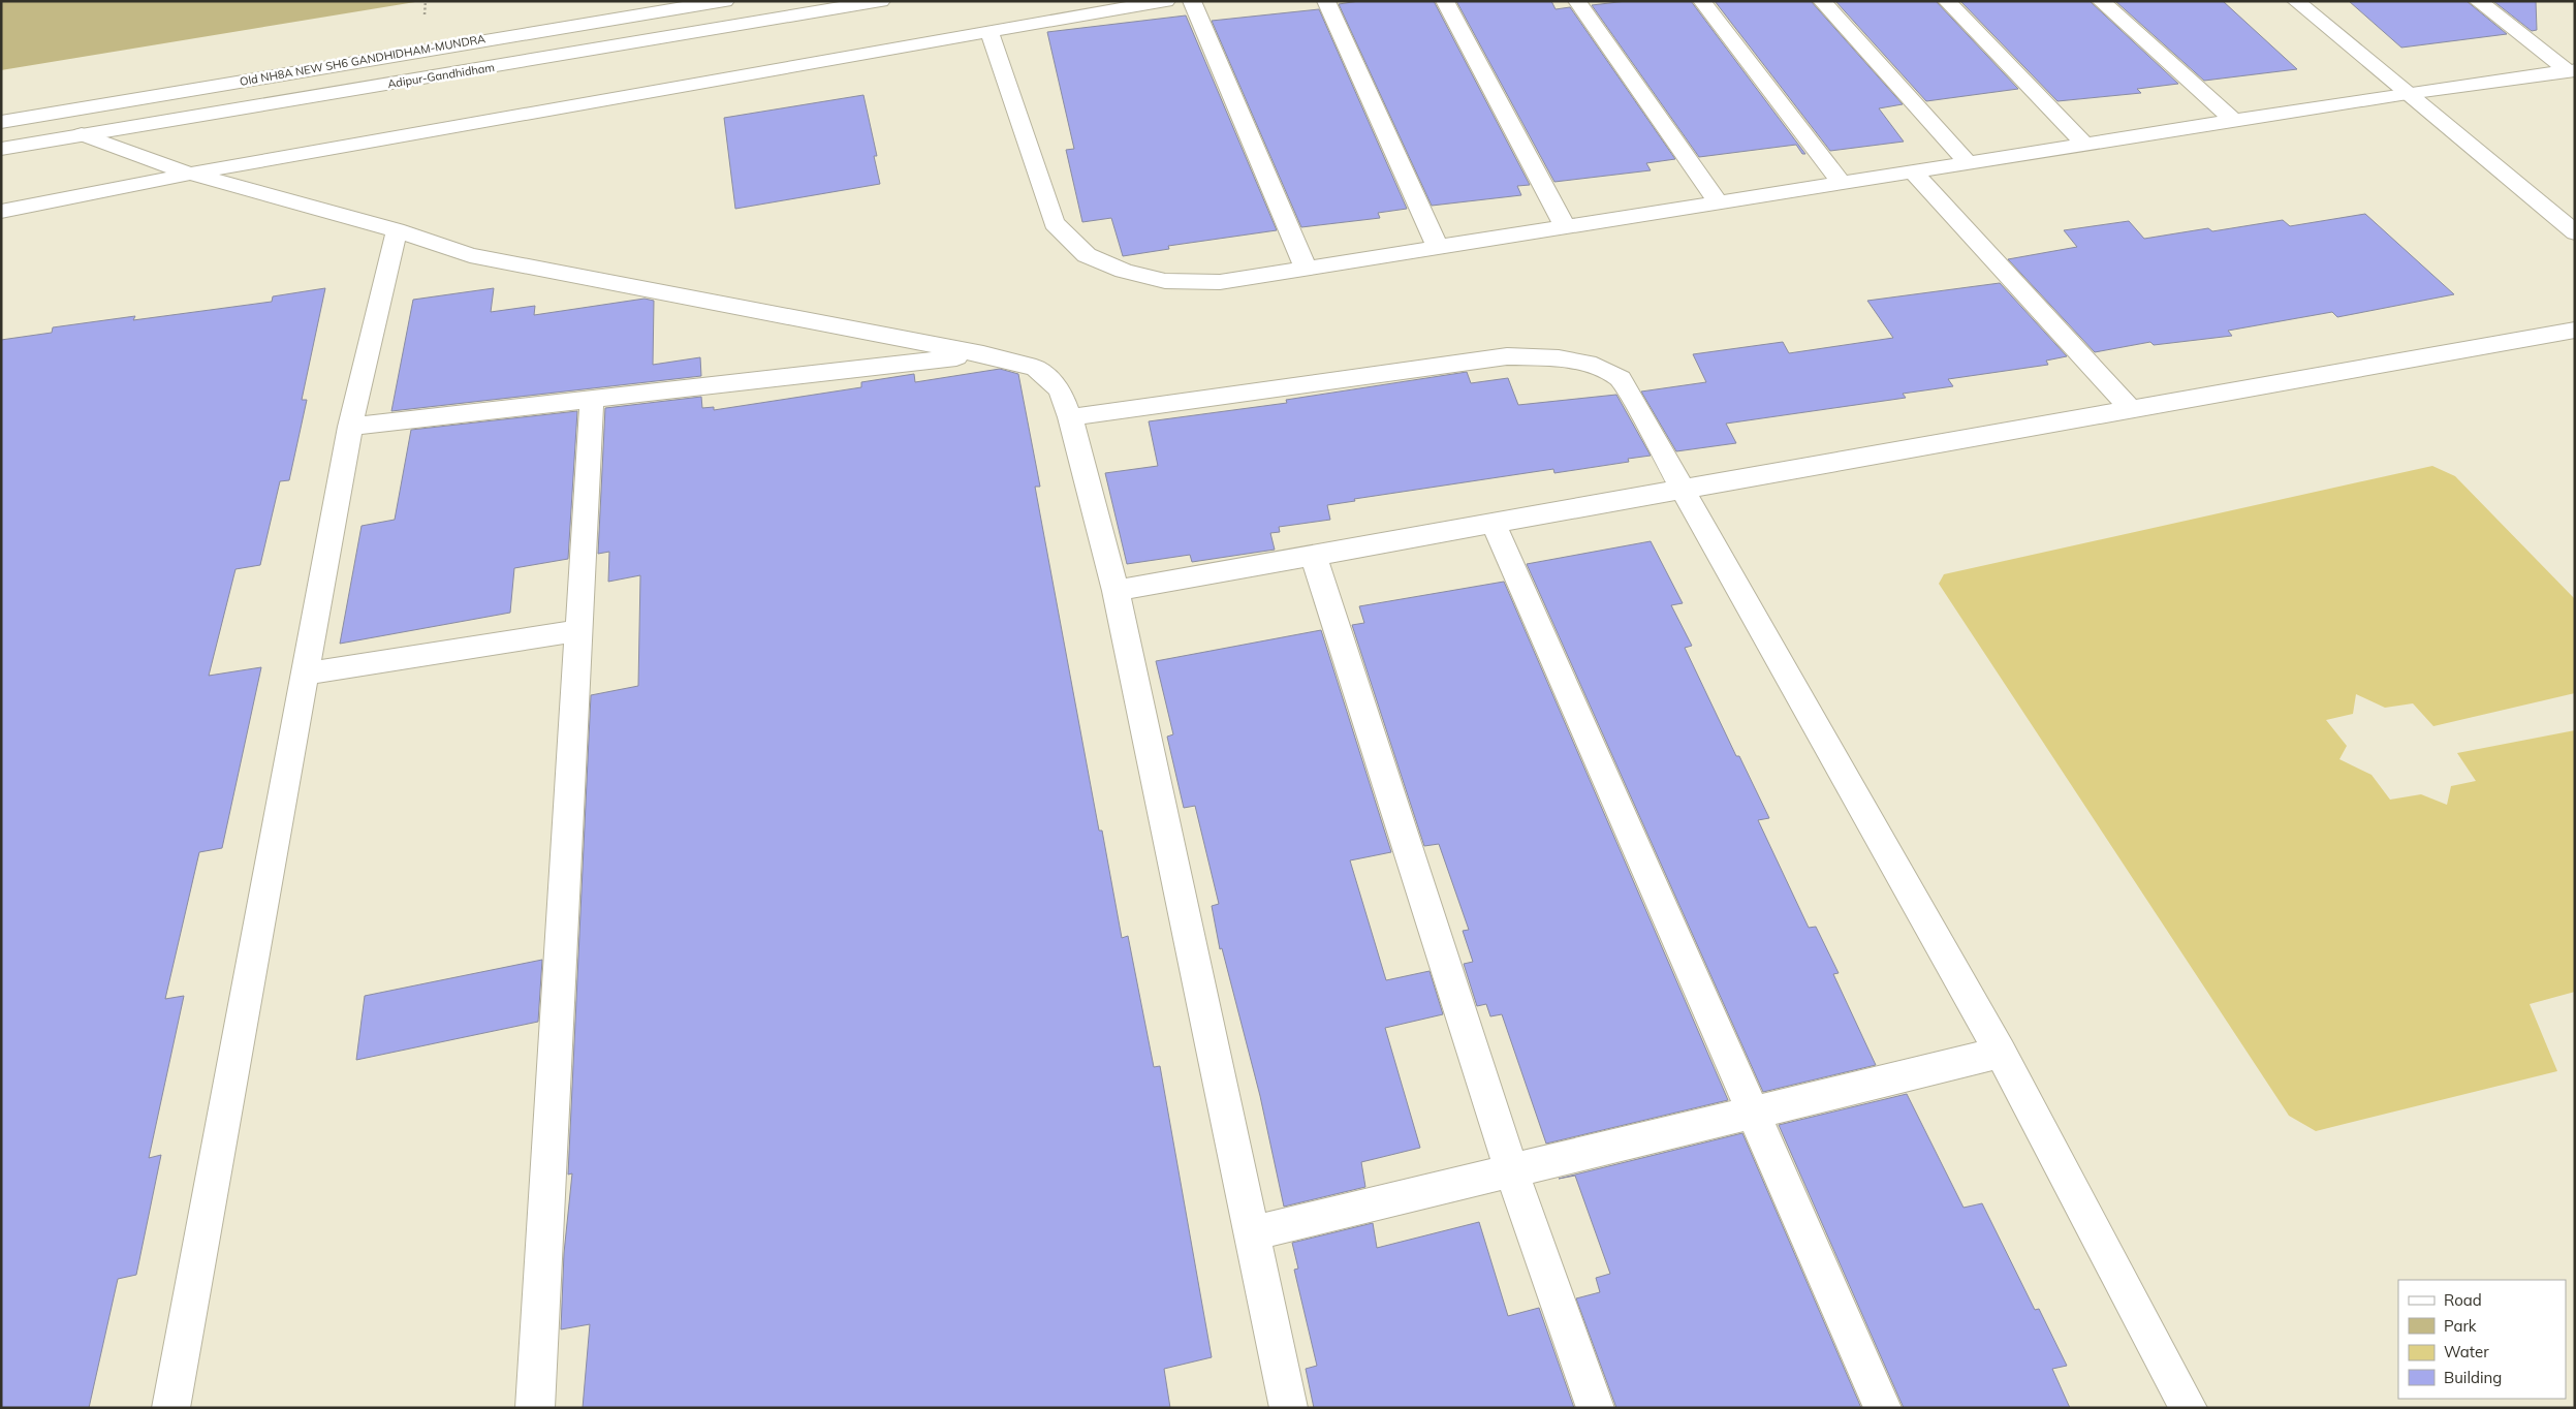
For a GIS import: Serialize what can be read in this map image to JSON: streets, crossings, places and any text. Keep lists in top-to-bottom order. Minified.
{"streets":{"street":["Old NH8A NEW SH6 GANDHIDHAM-MUNDRA","Adipur-Gandhidham"]},"legend":["Road","Park","Water","Building"]}
